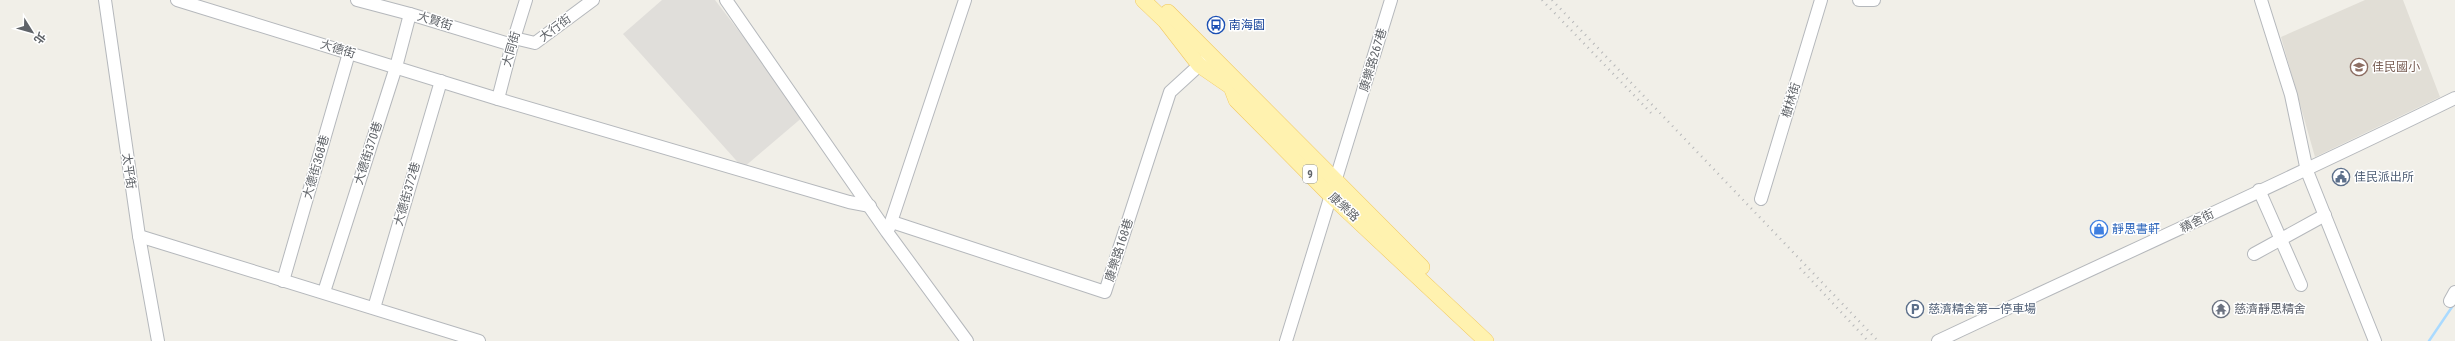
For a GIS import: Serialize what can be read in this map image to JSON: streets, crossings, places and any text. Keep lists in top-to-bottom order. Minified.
{"streets":{"main road":["9","康樂路"],"street":["大賢街","大行街","大德街","大同街","康樂路267巷","樹林街","大德街370巷","大德街368巷","太平街","大德街372巷","精舍街","康樂路168巷"]},"crossings":[["大賢街","大行街"],["大賢街","大同街"],["大賢街","大德街370巷"],["大行街","大同街"],["大德街","大同街"],["大德街","大德街370巷"],["大德街","大德街368巷"],["大德街","大德街372巷"],["康樂路267巷","康樂路"],["康樂路","康樂路168巷"]],"places":{"bus stop":["南海園"],"school or university":["佳民國小"],"public building":["佳民派出所"],"shop":["靜思書軒"],"parking":["慈濟精舍第一停車場"],"temple":["慈濟靜思精舍"]},"north":"bottom right"}
